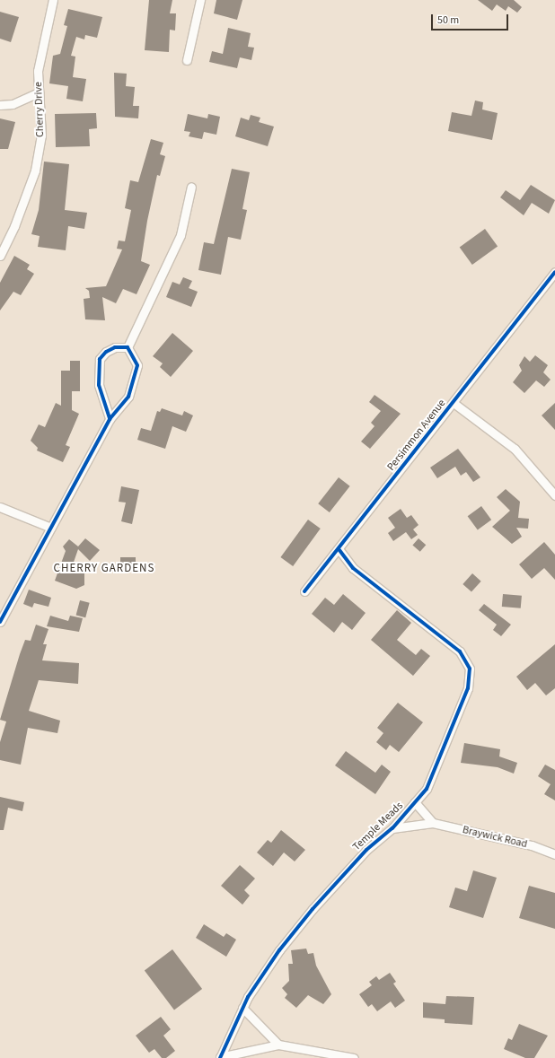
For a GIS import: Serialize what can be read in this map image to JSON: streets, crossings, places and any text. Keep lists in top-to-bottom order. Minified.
{"streets":{"street":["Cherry Drive","Persimmon Avenue","Temple Meads","Braywick Road"]},"crossings":[["Persimmon Avenue","Temple Meads"],["Temple Meads","Braywick Road"]],"districts":["CHERRY GARDENS"],"scale_bar":"50 m"}
